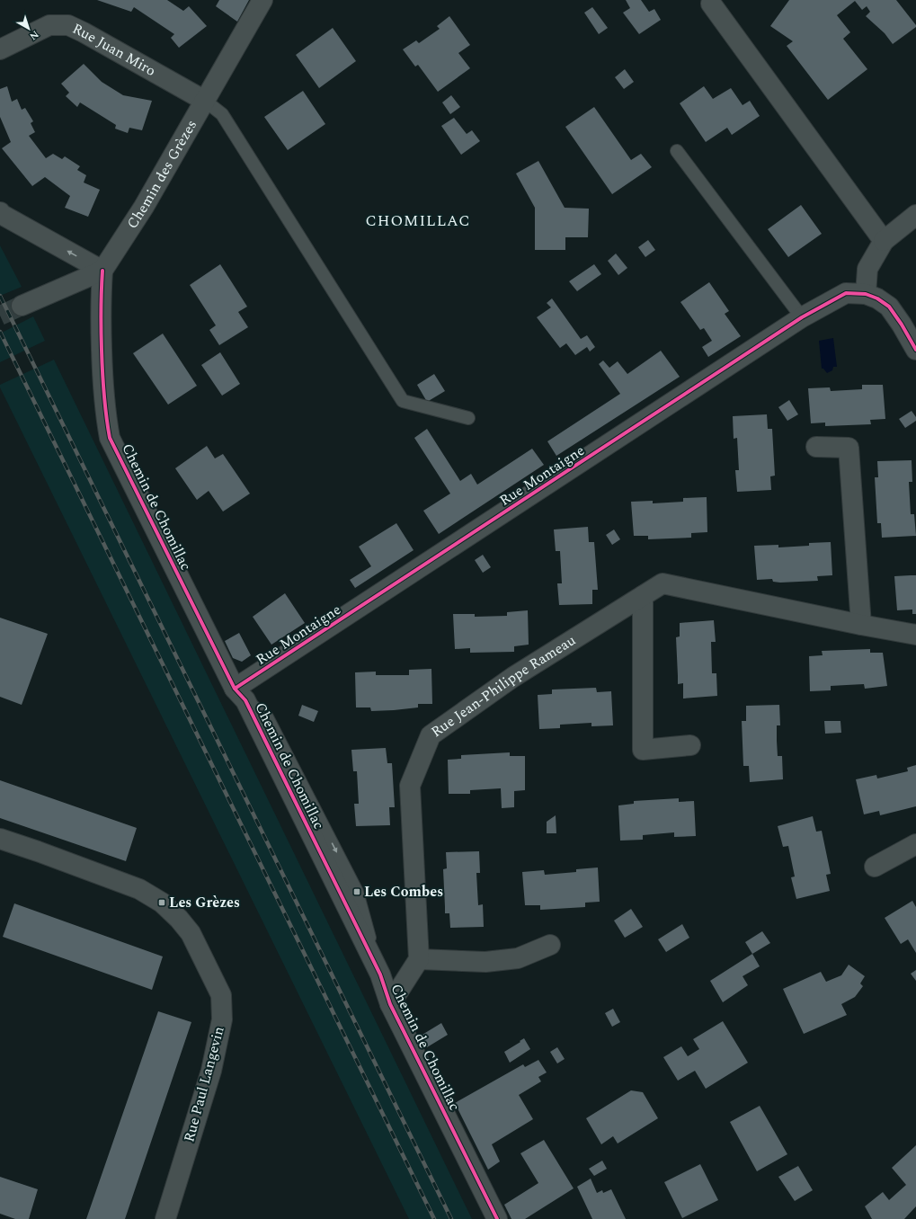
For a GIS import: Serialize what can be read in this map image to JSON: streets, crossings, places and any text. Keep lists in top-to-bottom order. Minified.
{"streets":{"street":["Rue Juan Miro","Chemin des Grèzes","Rue Montaigne","Chemin de Chomillac","Rue Jean-Philippe Rameau","Rue Paul Langevin"]},"crossings":[["Rue Juan Miro","Chemin des Grèzes"],["Chemin des Grèzes","Chemin de Chomillac"],["Rue Montaigne","Chemin de Chomillac"]],"districts":["CHOMILLAC"],"places":{"transit":["Les Combes","Les Grèzes"]},"north":"bottom right"}
